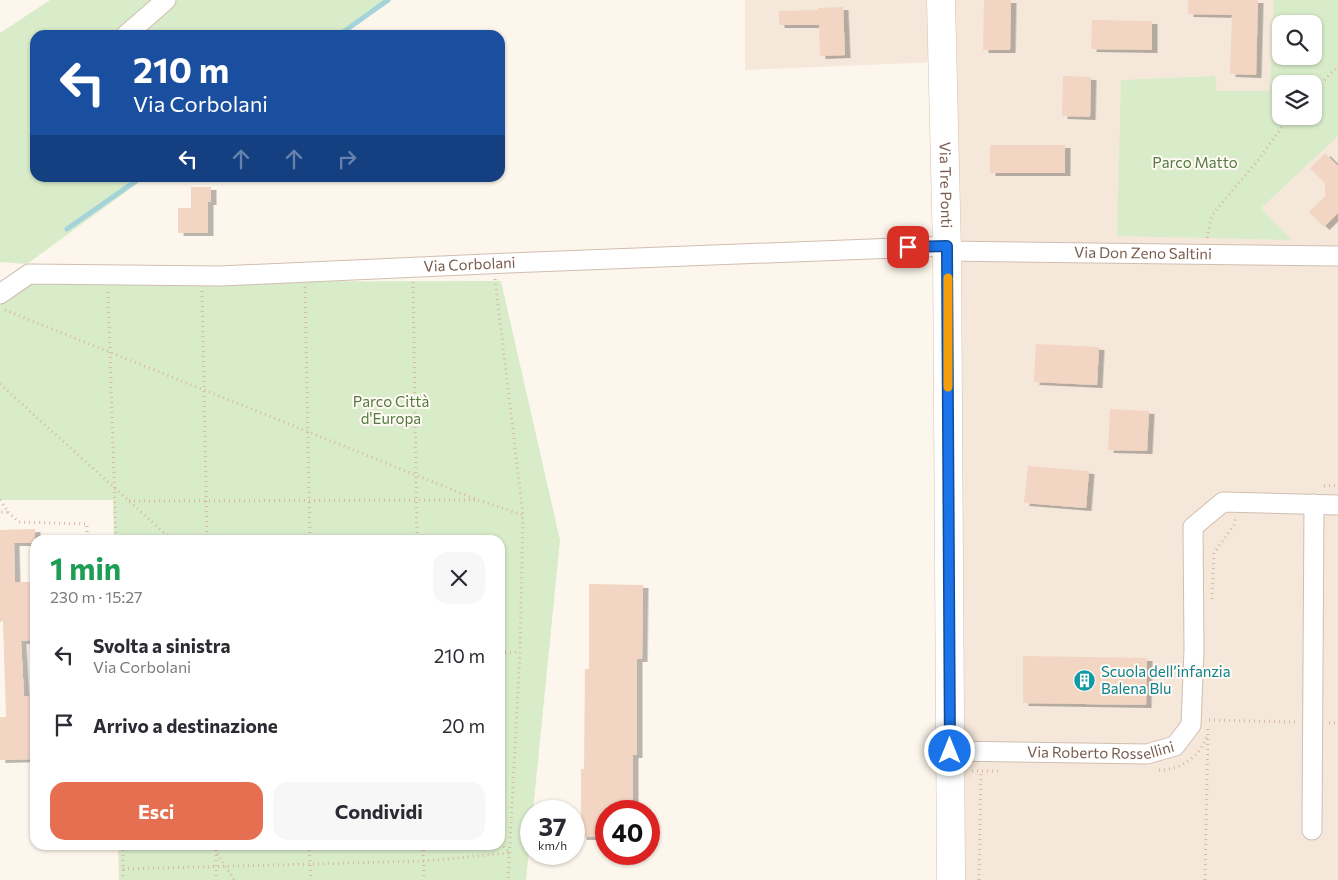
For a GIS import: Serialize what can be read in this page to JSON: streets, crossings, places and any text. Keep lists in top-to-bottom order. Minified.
{"streets":{"street":["Via Tre Ponti","Via Don Zeno Saltini","Via Corbolani","Via Roberto Rossellini"]},"crossings":[["Via Tre Ponti","Via Don Zeno Saltini"],["Via Tre Ponti","Via Corbolani"],["Via Tre Ponti","Via Roberto Rossellini"],["Via Don Zeno Saltini","Via Corbolani"]],"parks":["Parco Matto","Parco Città d'Europa"],"places":{"building":["Scuola dell’infanzia Balena Blu"]},"page":{"turn":["210 m","Via Corbolani"],"heading":["1 min","230 m · 15:27"],"list":[{"name":"Svolta a sinistra","note":"Via Corbolani","value":"210 m"},{"name":"Arrivo a destinazione","value":"20 m"}],"buttons":["Esci","Condividi"],"speed":"37 km/h","limit":"40"}}
